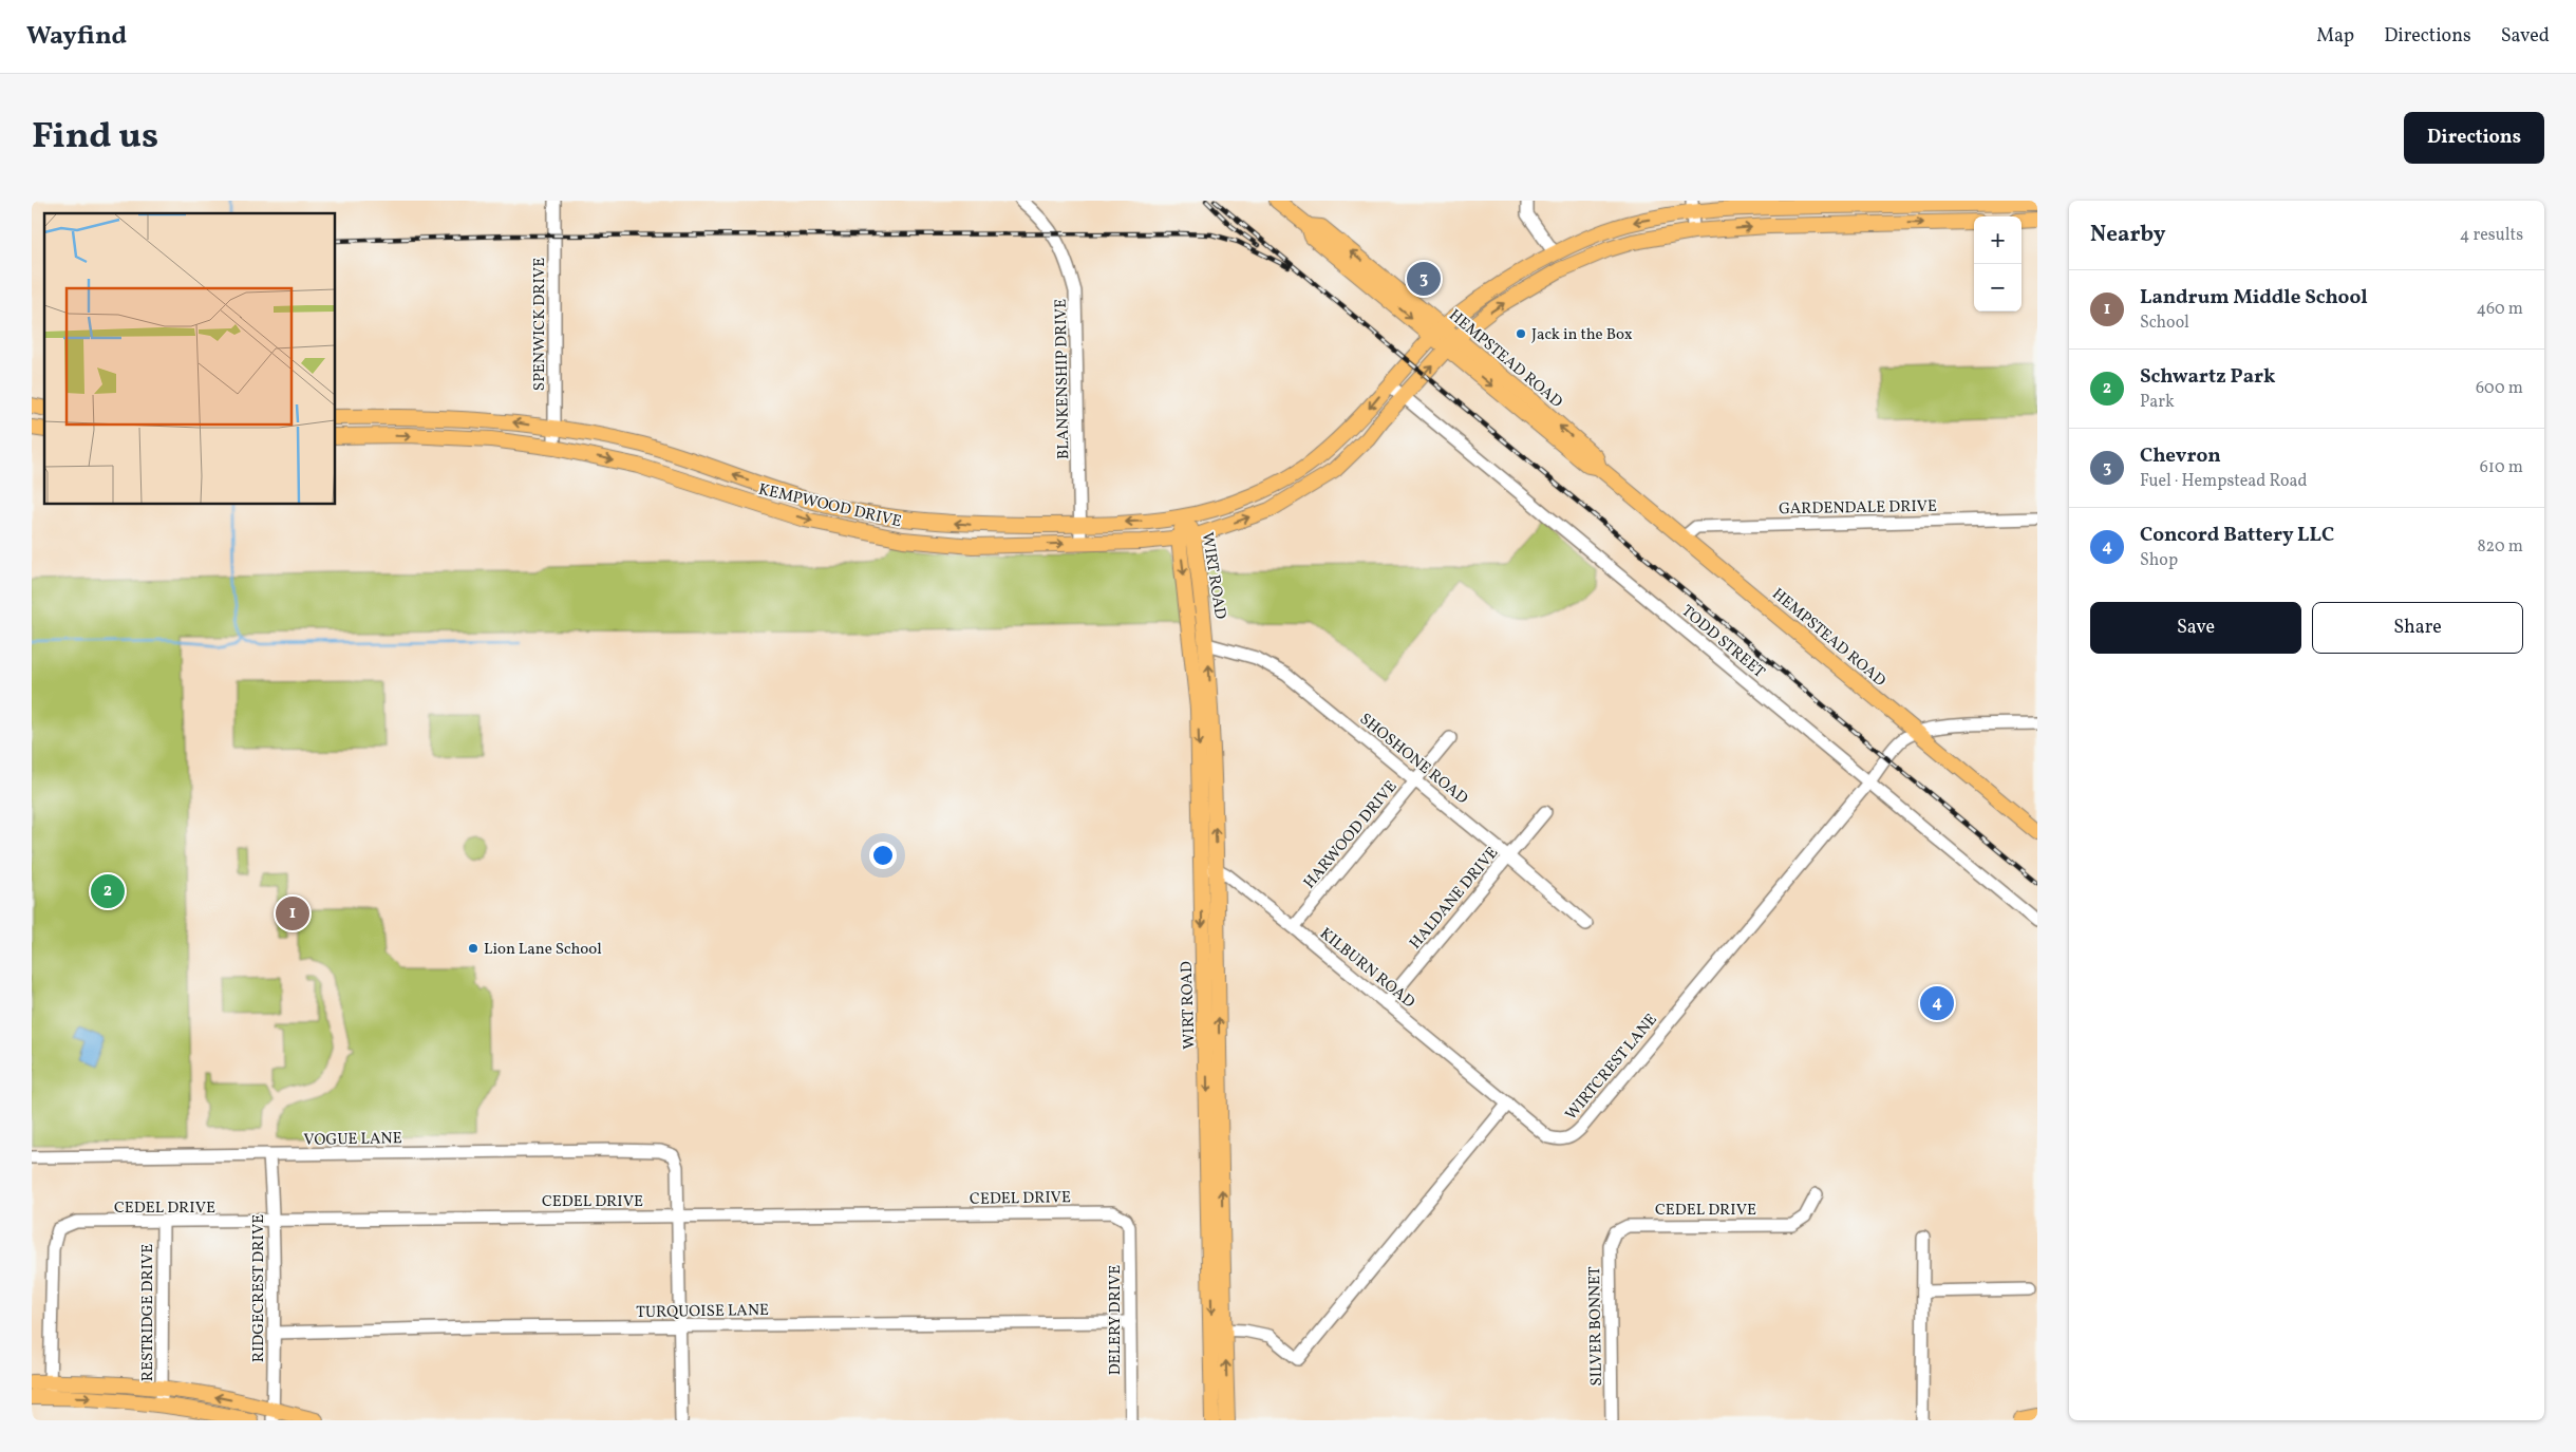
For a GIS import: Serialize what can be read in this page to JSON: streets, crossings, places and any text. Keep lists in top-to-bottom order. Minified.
{"streets":{"main road":["HEMPSTEAD ROAD","KEMPWOOD DRIVE","WIRT ROAD"],"street":["SPENWICK DRIVE","BLANKENSHIP DRIVE","GARDENDALE DRIVE","TODD STREET","SHOSHONE ROAD","HARWOOD DRIVE","HALDANE DRIVE","KILBURN ROAD","WIRTCREST LANE","VOGUE LANE","CEDEL DRIVE","RIDGECREST DRIVE","TURQUOISE LANE","RESTRIDGE DRIVE","DELERY DRIVE","SILVER BONNET"]},"crossings":[["SPENWICK DRIVE","KEMPWOOD DRIVE"],["HEMPSTEAD ROAD","KEMPWOOD DRIVE"],["HEMPSTEAD ROAD","GARDENDALE DRIVE"],["HEMPSTEAD ROAD","WIRTCREST LANE"],["BLANKENSHIP DRIVE","KEMPWOOD DRIVE"],["KEMPWOOD DRIVE","WIRT ROAD"],["KEMPWOOD DRIVE","TODD STREET"],["WIRT ROAD","SHOSHONE ROAD"],["WIRT ROAD","KILBURN ROAD"],["TODD STREET","WIRTCREST LANE"],["SHOSHONE ROAD","HARWOOD DRIVE"],["SHOSHONE ROAD","HALDANE DRIVE"],["HARWOOD DRIVE","KILBURN ROAD"],["HALDANE DRIVE","KILBURN ROAD"],["KILBURN ROAD","WIRTCREST LANE"],["VOGUE LANE","CEDEL DRIVE"],["VOGUE LANE","RIDGECREST DRIVE"],["CEDEL DRIVE","RIDGECREST DRIVE"],["CEDEL DRIVE","RESTRIDGE DRIVE"],["CEDEL DRIVE","DELERY DRIVE"],["CEDEL DRIVE","SILVER BONNET"],["RIDGECREST DRIVE","TURQUOISE LANE"],["TURQUOISE LANE","DELERY DRIVE"]],"places":["Jack in the Box","Lion Lane School"],"page":{"header":"Wayfind","nav":["Map","Directions","Saved"],"title":"Find us","buttons":["Directions",["Save","Share"]],"heading":["Nearby","4 results"],"map_buttons":["+","−"],"pins":["3","2","1","4"],"list":[{"mark":"1","name":"Landrum Middle School","note":"School","value":"460 m"},{"mark":"2","name":"Schwartz Park","note":"Park","value":"600 m"},{"mark":"3","name":"Chevron","note":"Fuel · Hempstead Road","value":"610 m"},{"mark":"4","name":"Concord Battery LLC","note":"Shop","value":"820 m"}]}}
